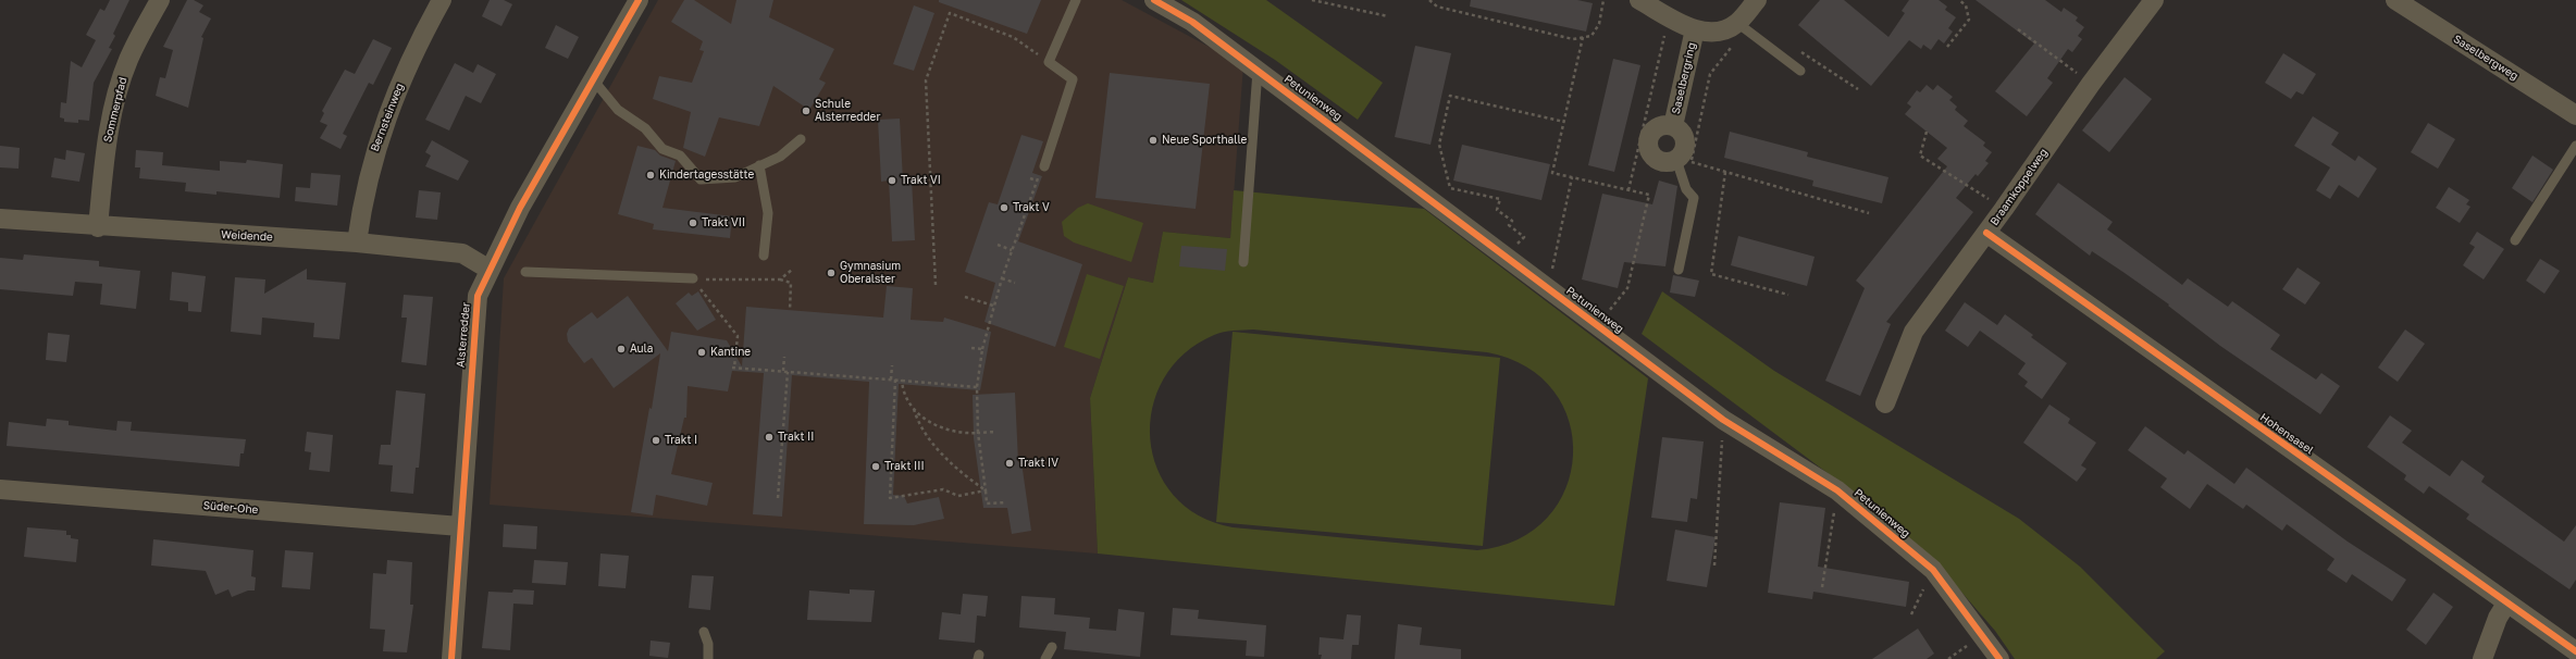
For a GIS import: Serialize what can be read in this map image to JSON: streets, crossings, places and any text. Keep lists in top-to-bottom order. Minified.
{"streets":{"street":["Saselbergweg","Saselbergring","Petunienweg","Sommerpfad","Bernsteinweg","Braamkoppelweg","Weidende","Alsterredder","Hohensasel","Süder-Ohe"]},"crossings":[["Sommerpfad","Weidende"],["Bernsteinweg","Weidende"],["Braamkoppelweg","Hohensasel"],["Weidende","Alsterredder"],["Alsterredder","Süder-Ohe"]],"places":["Schule Alsterredder","Neue Sporthalle","Kindertagesstätte","Trakt VI","Trakt V","Trakt VII","Gymnasium Oberalster","Aula","Kantine","Trakt II","Trakt I","Trakt IV","Trakt III"]}
